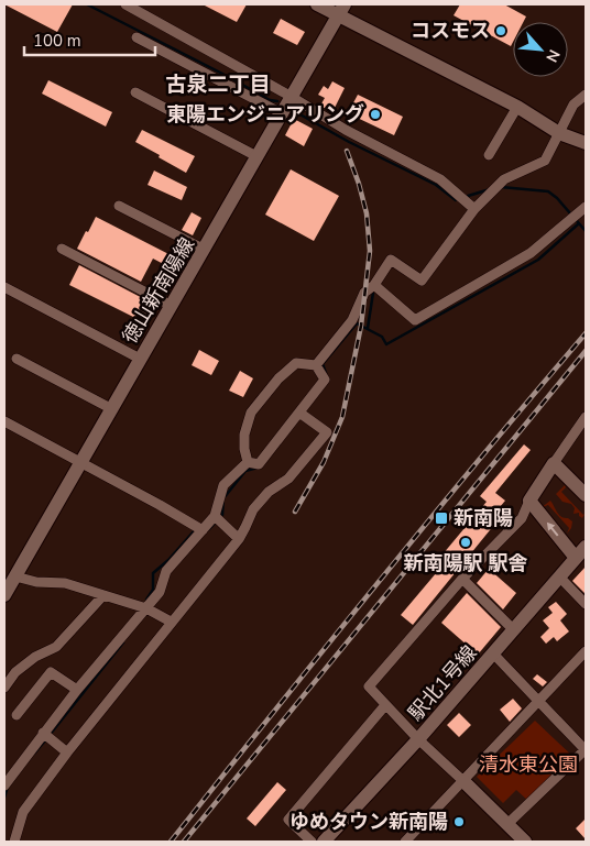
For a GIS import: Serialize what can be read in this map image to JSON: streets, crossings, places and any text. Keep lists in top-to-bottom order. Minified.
{"streets":{"street":["徳山新南陽線","駅北1号線"]},"districts":["古泉二丁目"],"parks":["清水東公園"],"places":{"other":["コスモス","東陽エンジニアリング","新南陽駅 駅舎","ゆめタウン新南陽"],"transit":["新南陽"]},"scale_bar":"100 m","north":"bottom right"}
